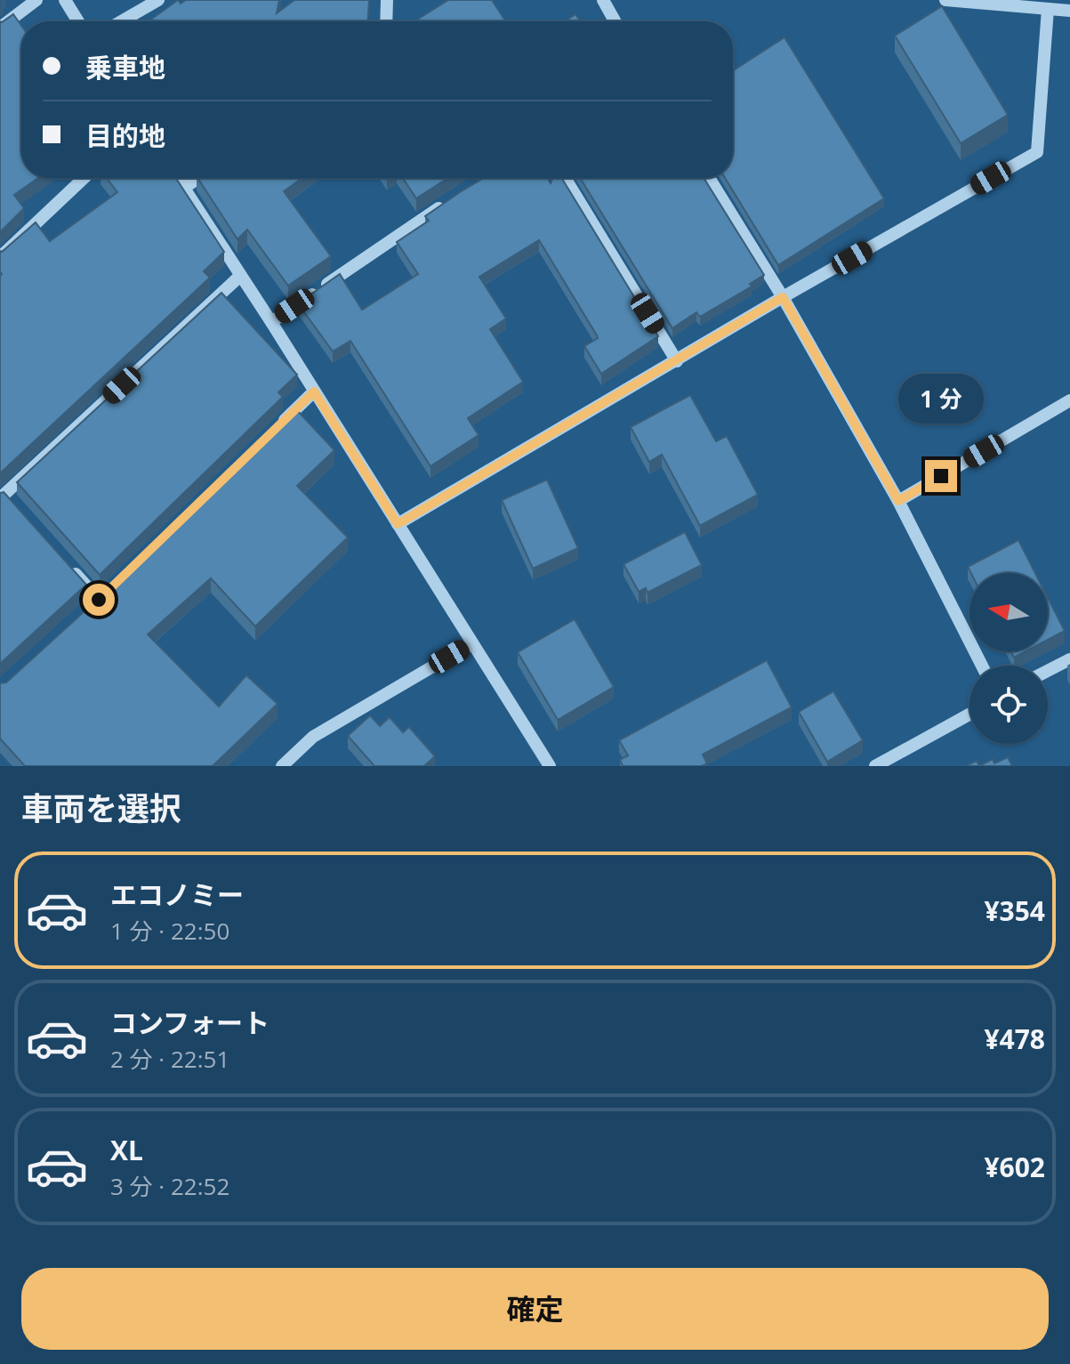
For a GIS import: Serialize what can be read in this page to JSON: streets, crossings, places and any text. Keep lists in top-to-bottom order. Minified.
{"north":"left","page":{"banner":["乗車地","目的地"],"bubble":"1 分","heading":"車両を選択","list":[{"name":"エコノミー","note":"1 分 · 22:50","value":"¥354"},{"name":"コンフォート","note":"2 分 · 22:51","value":"¥478"},{"name":"XL","note":"3 分 · 22:52","value":"¥602"}],"buttons":"確定"}}
